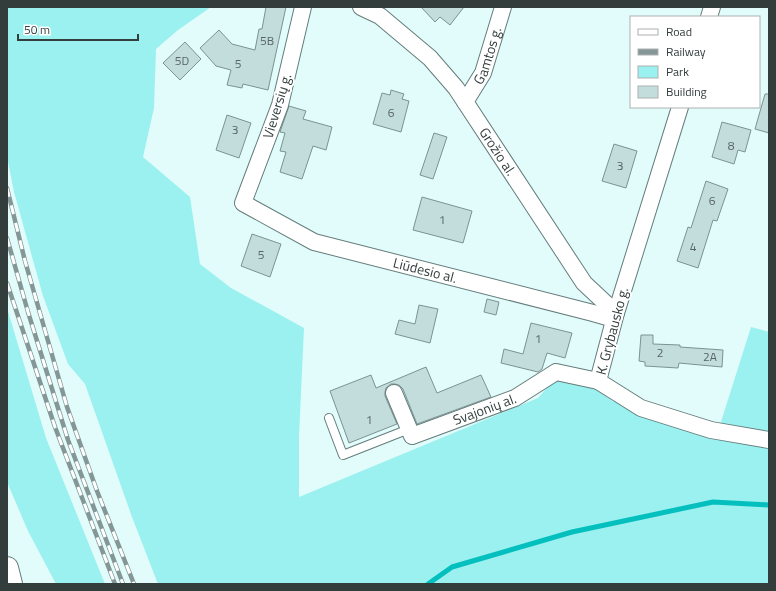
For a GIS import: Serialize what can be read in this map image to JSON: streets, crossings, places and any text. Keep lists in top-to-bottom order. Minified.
{"streets":{"street":["Gamtos g.","Vieversių g.","Grožio al.","Liūdesio al.","K. Grybausko g.","Svajonių al."]},"crossings":[["Gamtos g.","Grožio al."],["Vieversių g.","Liūdesio al."],["Grožio al.","Liūdesio al."],["Grožio al.","K. Grybausko g."],["Liūdesio al.","K. Grybausko g."],["K. Grybausko g.","Svajonių al."]],"house_numbers":["5B","5D","5","6","3","8","3","6","1","4","5","1","2","2A","1"],"legend":["Road","Railway","Park","Building"],"scale_bar":"50 m"}
